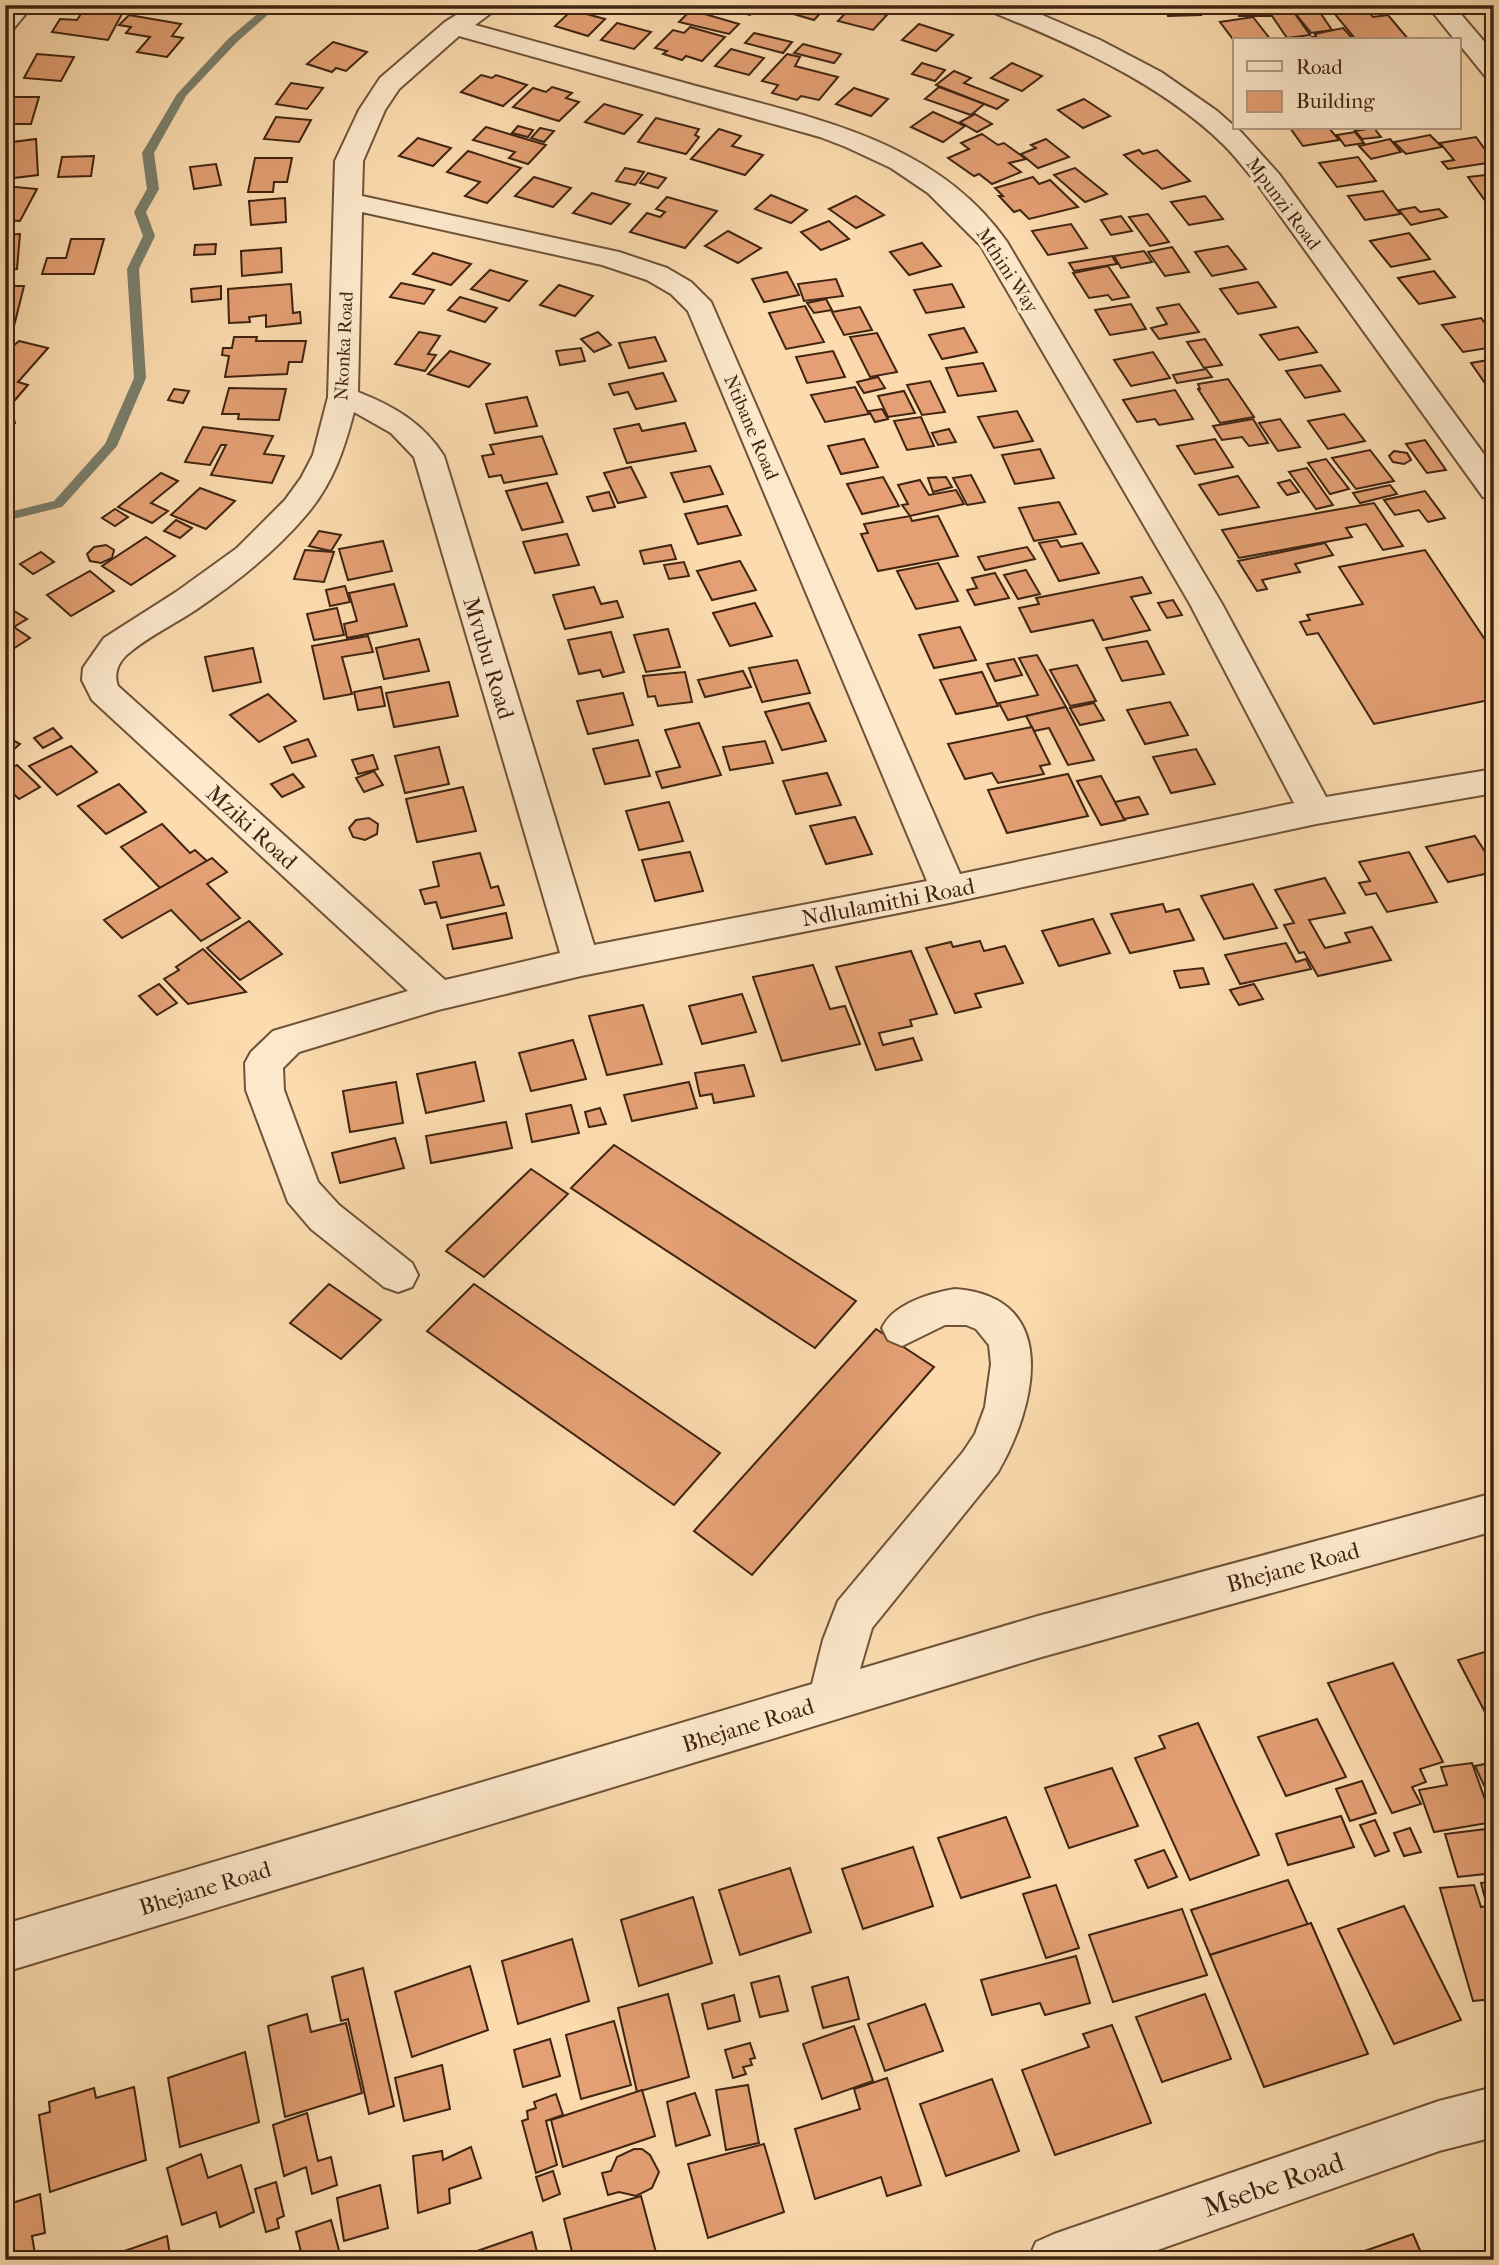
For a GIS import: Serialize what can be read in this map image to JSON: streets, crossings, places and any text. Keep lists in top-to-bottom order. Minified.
{"streets":{"street":["Mpunzi Road","Mthini Way","Nkonka Road","Ntibane Road","Mvubu Road","Mziki Road","Ndlulamithi Road","Bhejane Road","Msebe Road"]},"crossings":[["Mthini Way","Nkonka Road"],["Mthini Way","Ndlulamithi Road"],["Nkonka Road","Ntibane Road"],["Nkonka Road","Mvubu Road"],["Nkonka Road","Mziki Road"],["Ntibane Road","Ndlulamithi Road"],["Mvubu Road","Ndlulamithi Road"],["Mziki Road","Ndlulamithi Road"]],"legend":["Road","Building"]}
